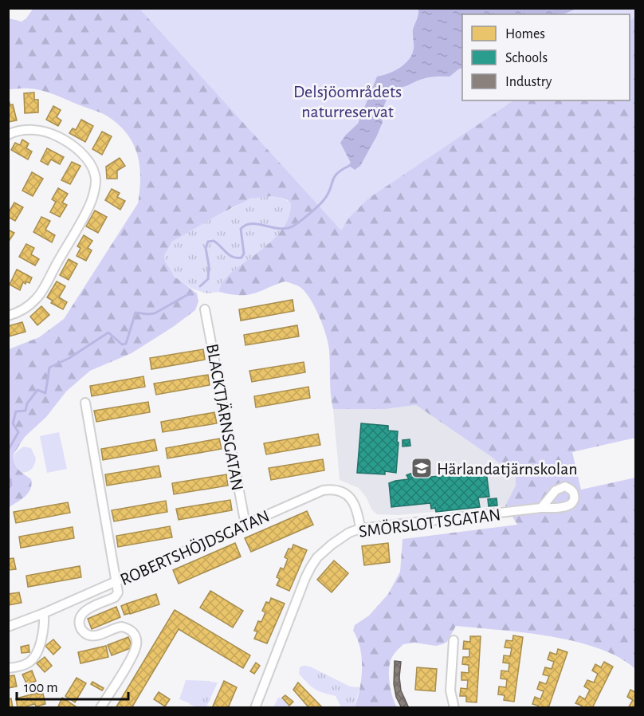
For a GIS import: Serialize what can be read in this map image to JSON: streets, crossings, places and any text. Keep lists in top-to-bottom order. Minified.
{"streets":{"street":["BLACKTJÄRNSGATAN","SMÖRSLOTTSGATAN","ROBERTSHÖJDSGATAN"]},"crossings":[["BLACKTJÄRNSGATAN","ROBERTSHÖJDSGATAN"],["SMÖRSLOTTSGATAN","ROBERTSHÖJDSGATAN"]],"parks":["Delsjöområdets naturreservat"],"places":{"school or university":["Härlandatjärnskolan"]},"legend":["Homes","Schools","Industry"],"scale_bar":"100 m"}
